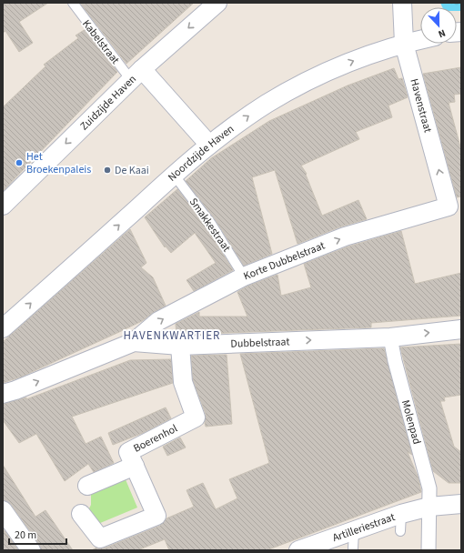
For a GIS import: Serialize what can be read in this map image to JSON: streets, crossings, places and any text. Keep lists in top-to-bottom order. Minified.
{"streets":{"street":["Zuidzijde Haven","Havenstraat","Noordzijde Haven","Korte Dubbelstraat","Dubbelstraat","Molenpad","Boerenhol","Artilleriestraat"],"lane":["Kabelstraat","Smakkestraat"]},"crossings":[["Kabelstraat","Zuidzijde Haven"],["Havenstraat","Noordzijde Haven"],["Havenstraat","Korte Dubbelstraat"],["Noordzijde Haven","Smakkestraat"],["Smakkestraat","Korte Dubbelstraat"],["Korte Dubbelstraat","Dubbelstraat"],["Dubbelstraat","Molenpad"],["Dubbelstraat","Boerenhol"],["Molenpad","Artilleriestraat"]],"one_way":["Zuidzijde Haven","Havenstraat","Noordzijde Haven","Korte Dubbelstraat","Dubbelstraat"],"districts":["HAVENKWARTIER"],"places":["Het Broekenpaleis","De Kaai"],"scale_bar":"20 m","north":"bottom"}
